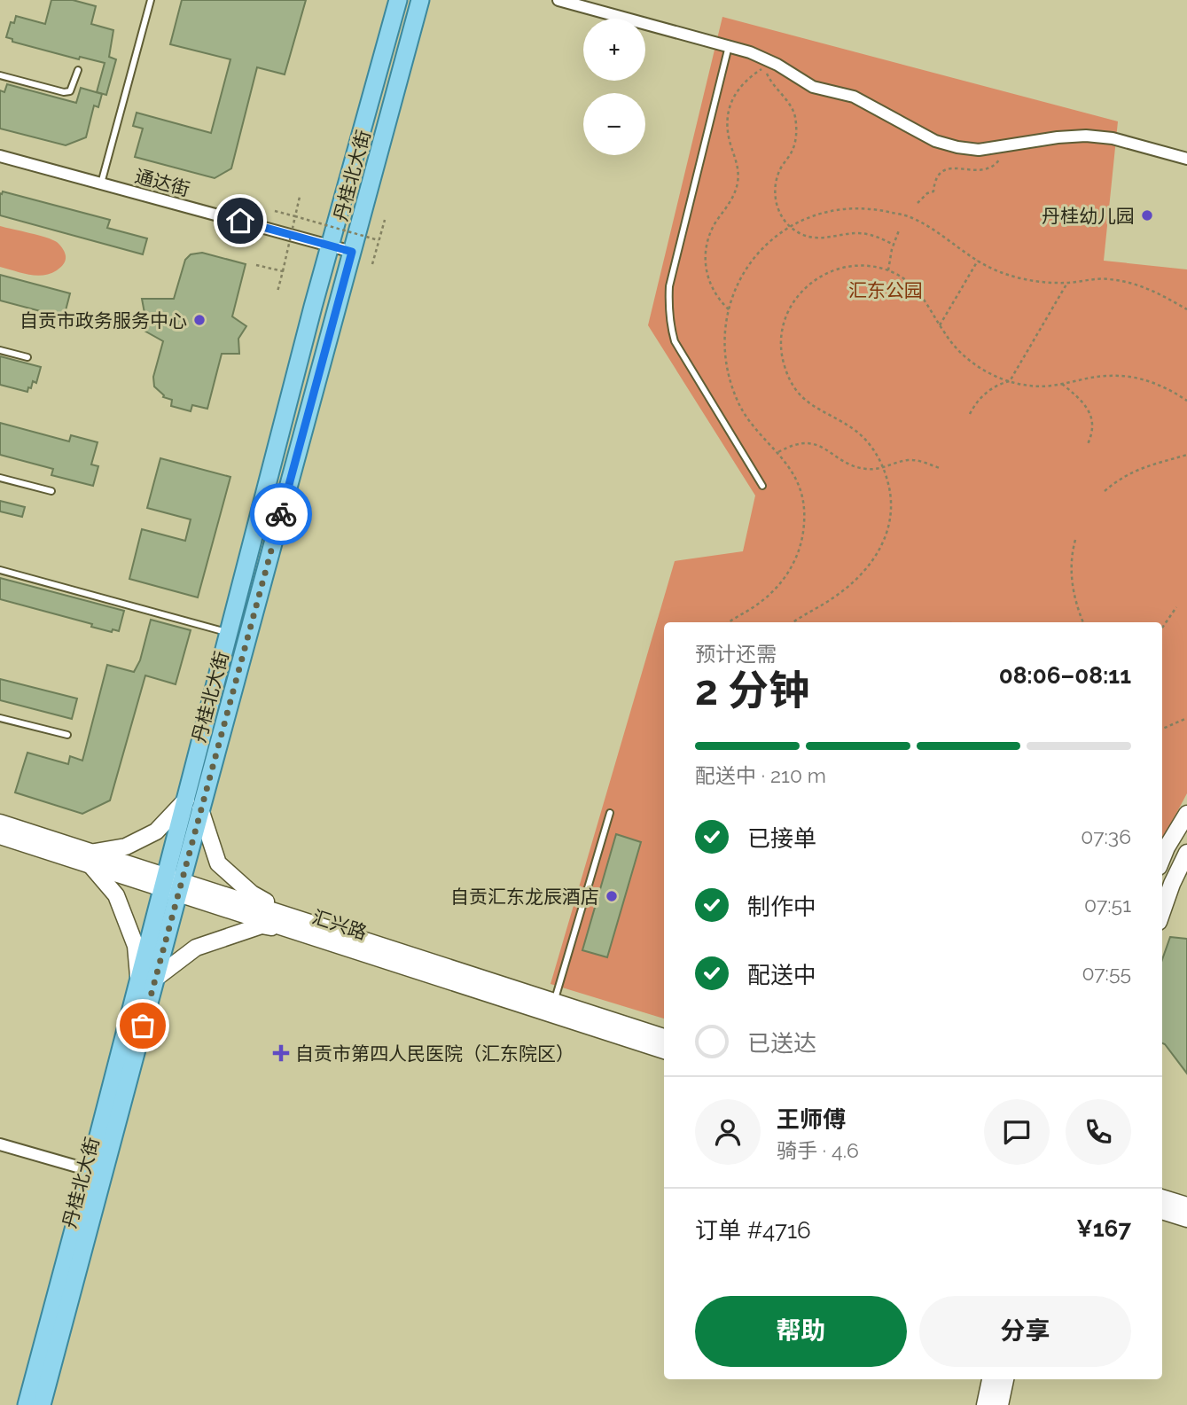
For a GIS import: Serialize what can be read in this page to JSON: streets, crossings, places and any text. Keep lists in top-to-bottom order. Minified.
{"streets":{"main road":["丹桂北大街","汇兴路"],"street":["通达街"]},"crossings":[["丹桂北大街","通达街"],["丹桂北大街","汇兴路"]],"parks":["汇东公园"],"places":{"other":["丹桂幼儿园","自贡市政务服务中心","自贡汇东龙辰酒店"],"health":["自贡市第四人民医院（汇东院区）"]},"page":{"map_buttons":["+","−"],"heading":["2 分钟","预计还需","08:06–08:11"],"panel":["王师傅","骑手 · 4.6","订单 #4716","¥167"],"bar":"配送中 · 210 m","list":[["已接单","07:36"],["制作中","07:51"],["配送中","07:55"],"已送达"],"buttons":["帮助","分享"]}}
